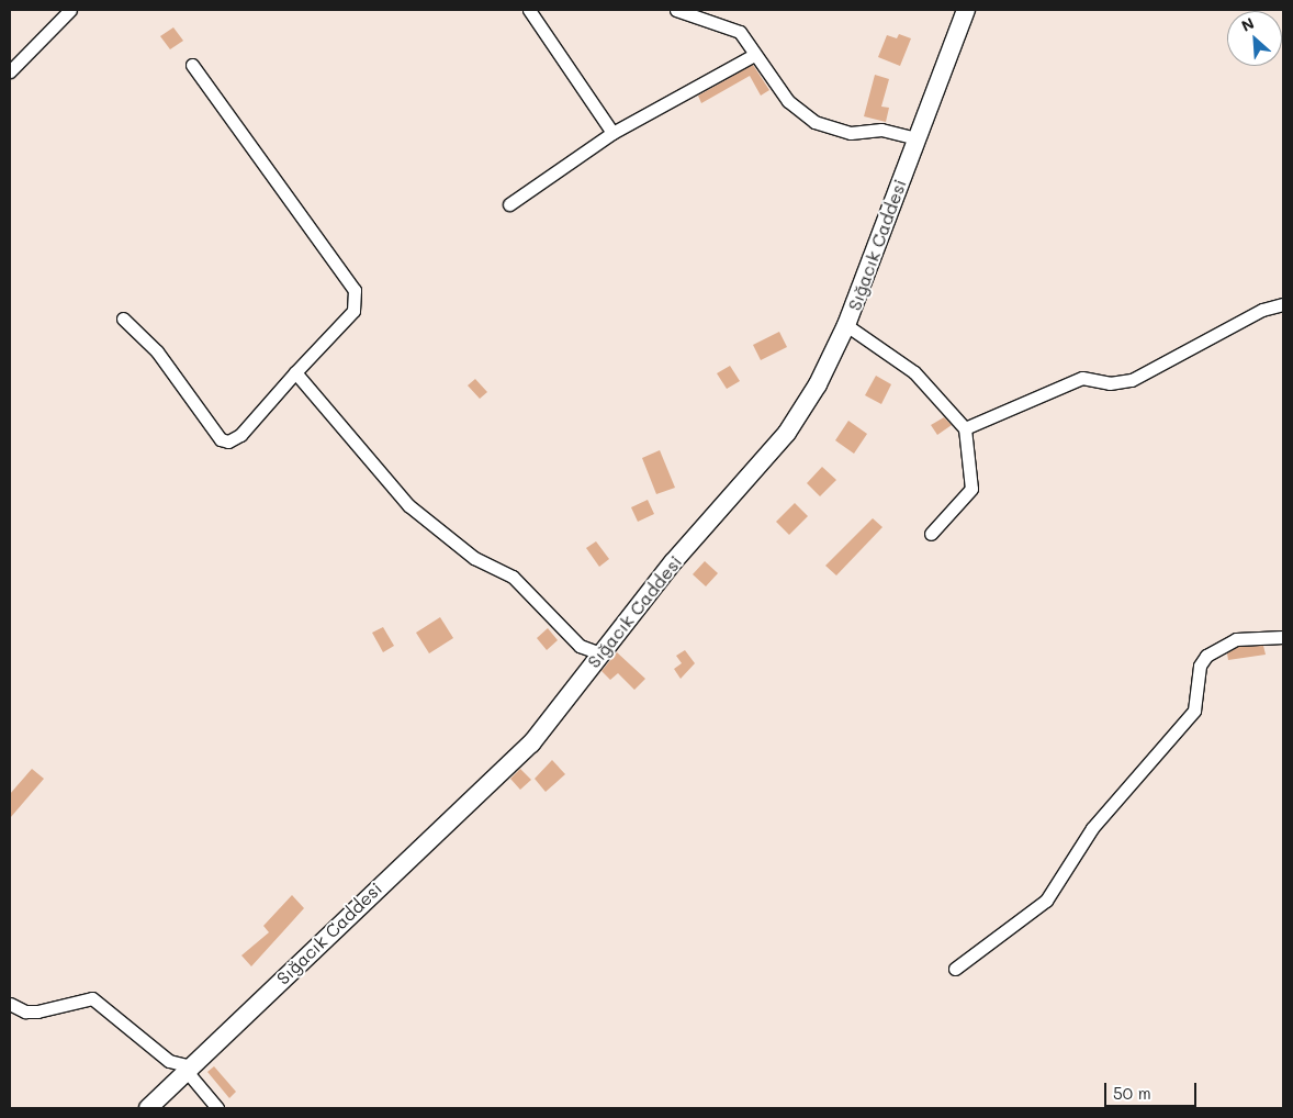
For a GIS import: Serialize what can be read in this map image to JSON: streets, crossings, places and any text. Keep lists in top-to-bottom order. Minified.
{"streets":{"main road":["Sığacık Caddesi"]},"scale_bar":"50 m","north":"top left"}
